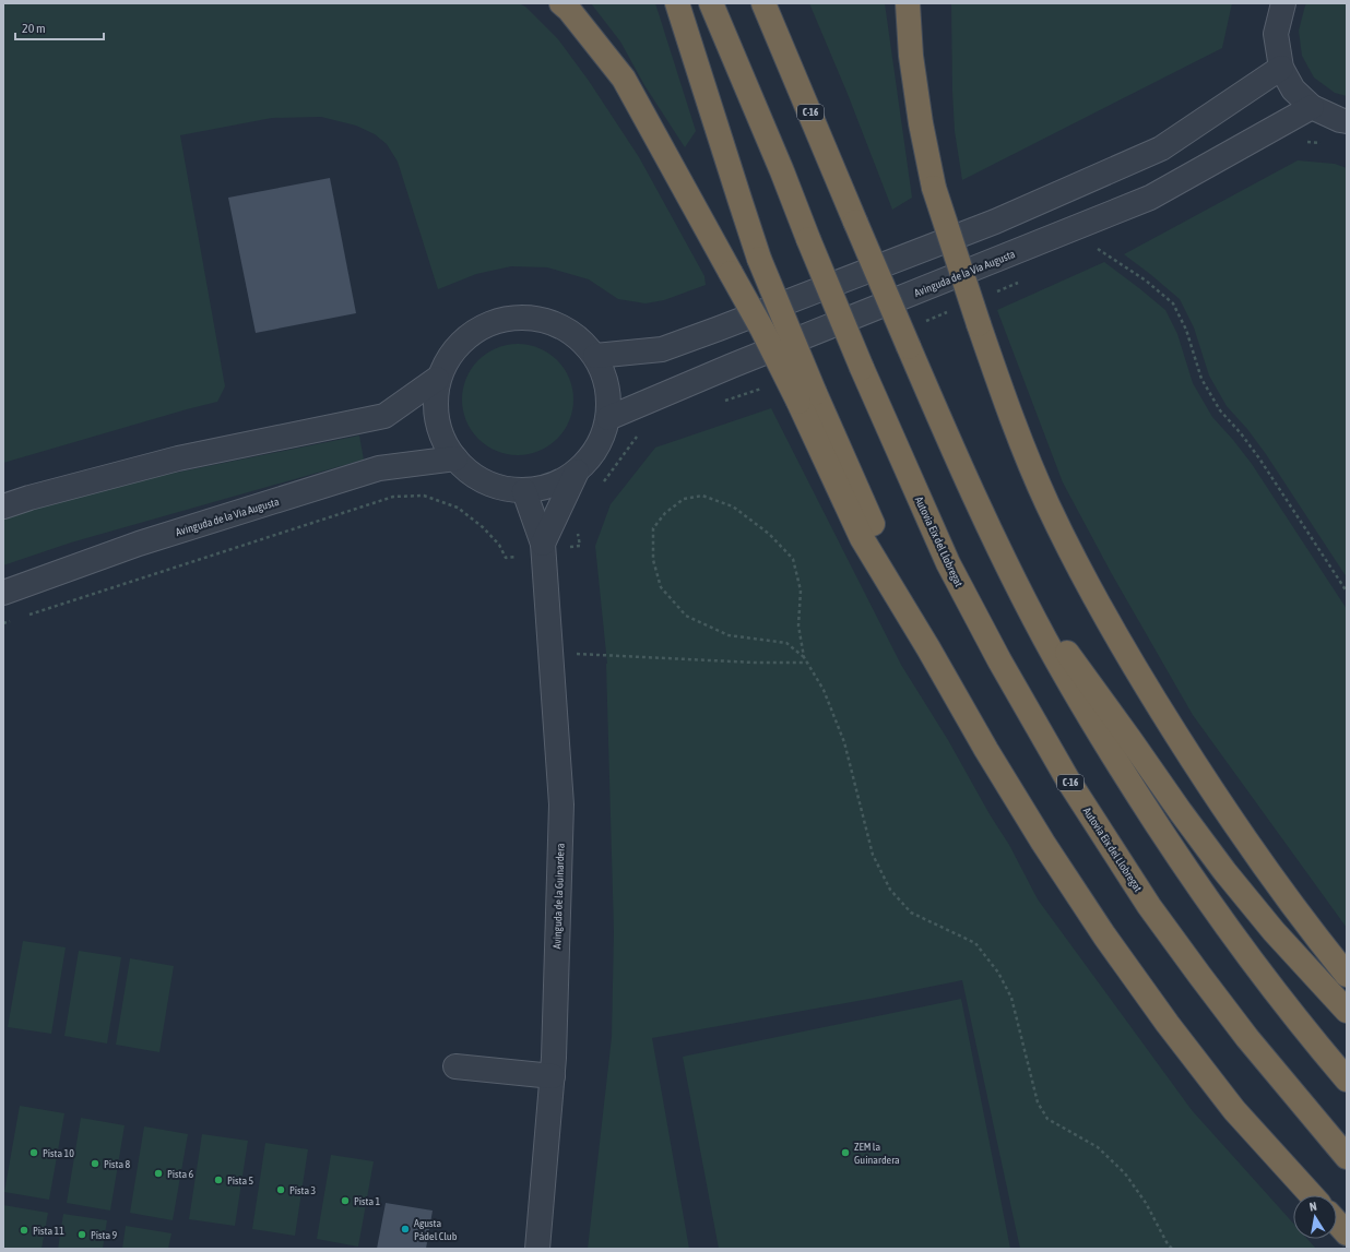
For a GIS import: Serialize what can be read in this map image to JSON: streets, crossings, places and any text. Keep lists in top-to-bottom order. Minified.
{"streets":{"highway":["C-16","Autovia Eix del Llobregat"],"street":["Avinguda de la Via Augusta","Avinguda de la Guinardera"]},"places":["Pista 10","ZEM la Guinardera","Pista 8","Pista 6","Pista 5","Pista 3","Pista 1","Agusta Pádel Club","Pista 11","Pista 9"],"scale_bar":"20 m","north":"top"}
